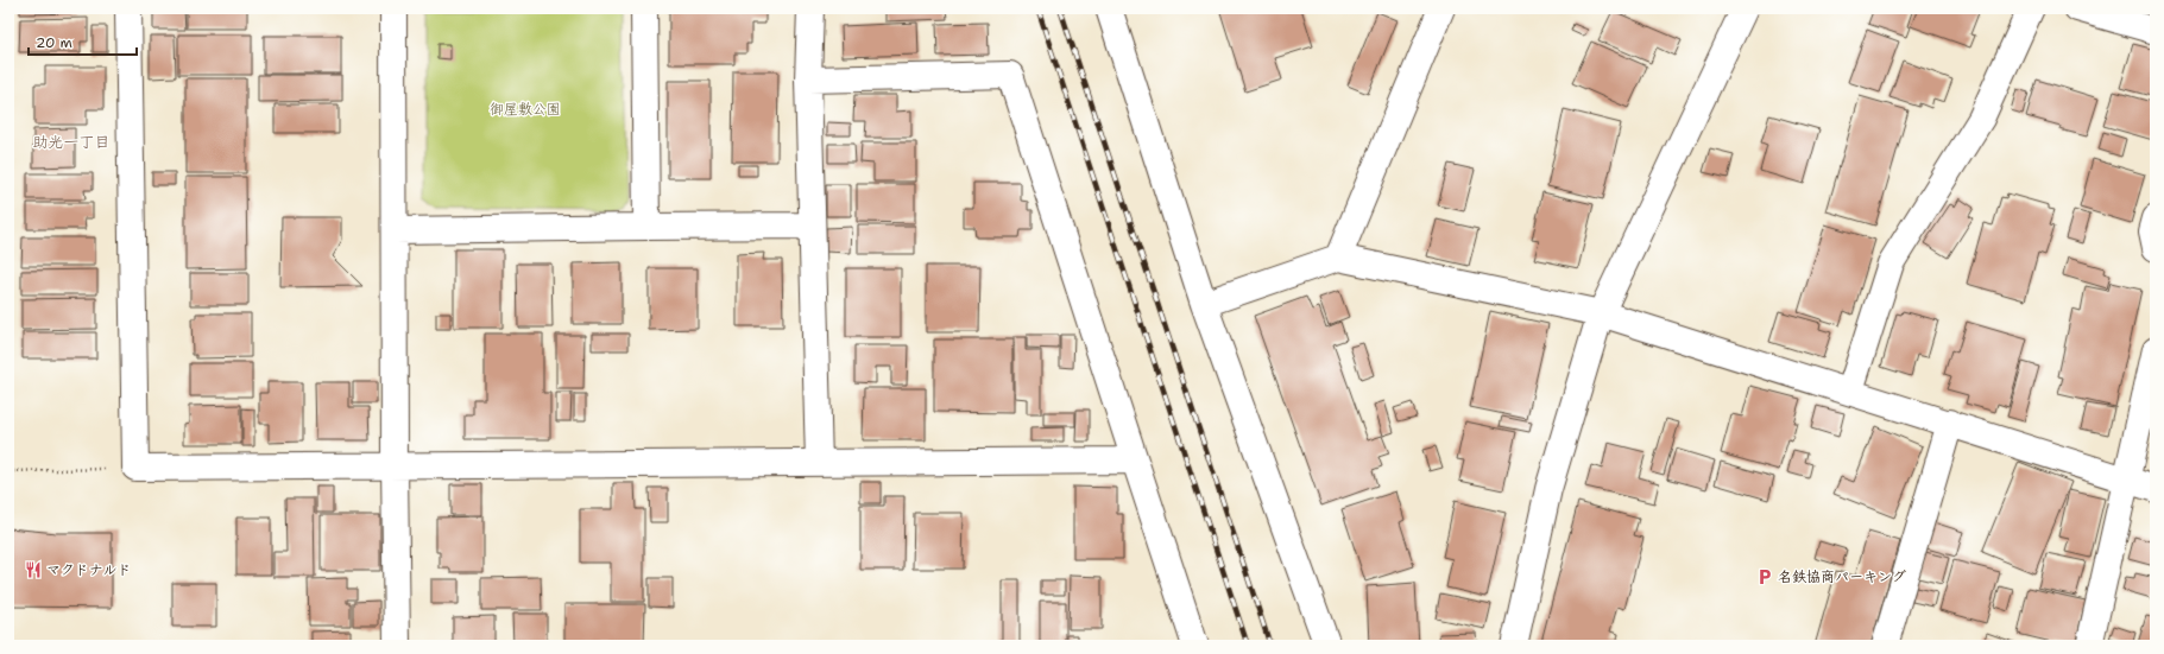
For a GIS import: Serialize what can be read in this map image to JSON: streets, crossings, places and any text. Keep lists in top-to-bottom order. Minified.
{"districts":["助光一丁目"],"parks":["御屋敷公園"],"places":{"restaurant":["マクドナルド"],"parking":["名鉄協商パーキング"]},"scale_bar":"20 m"}
